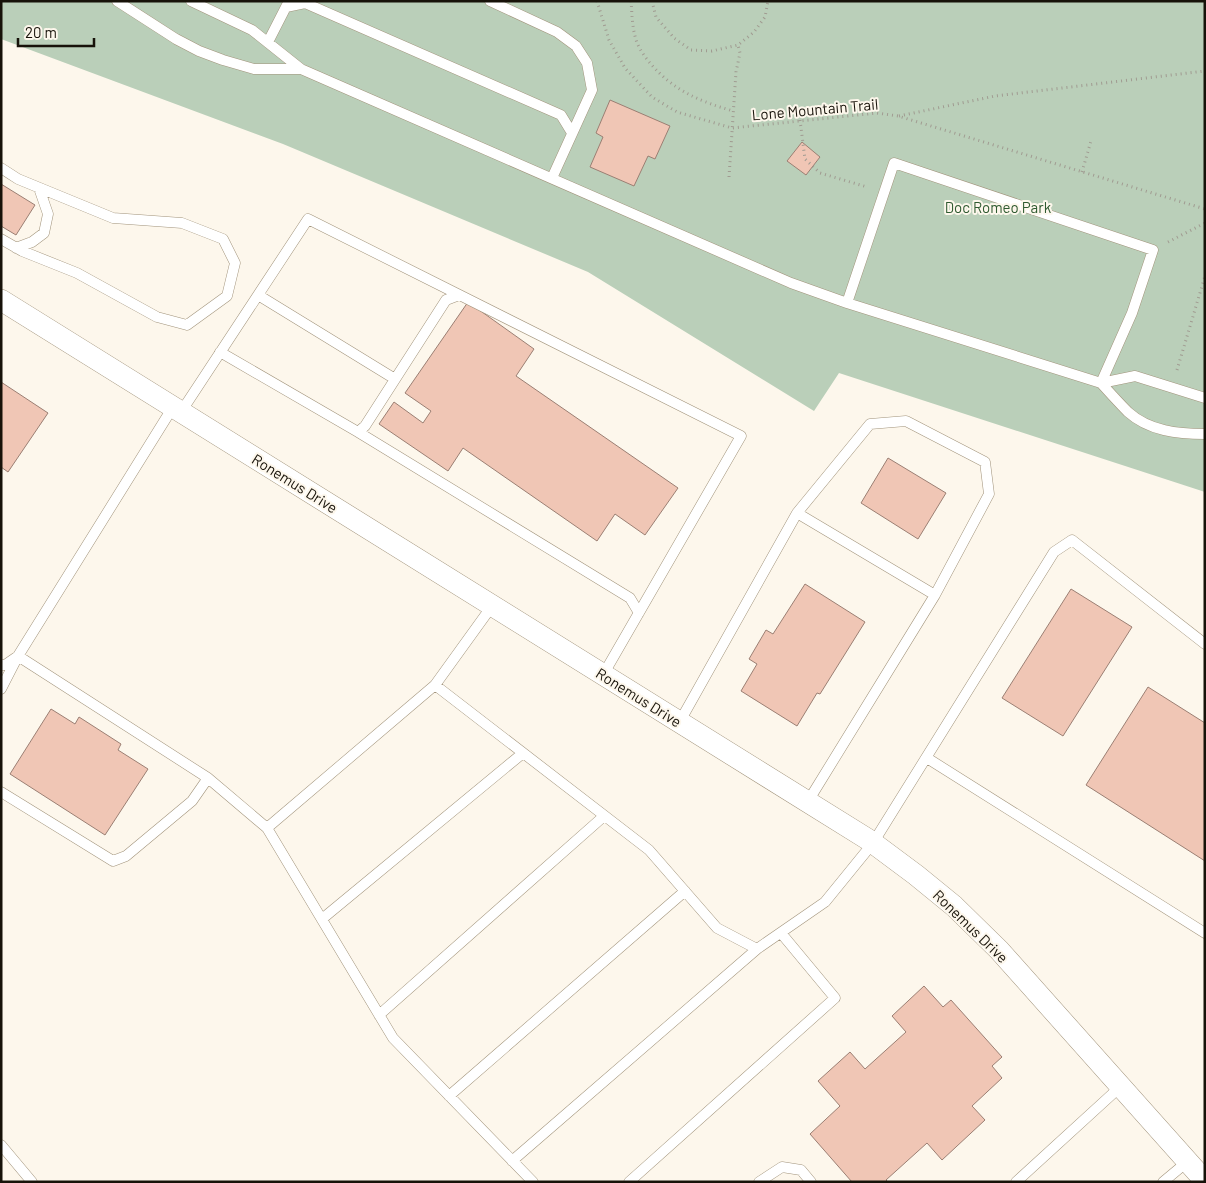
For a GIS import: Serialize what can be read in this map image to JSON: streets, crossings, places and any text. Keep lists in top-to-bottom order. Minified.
{"streets":{"street":["Ronemus Drive"],"path":["Lone Mountain Trail"]},"parks":["Doc Romeo Park"],"scale_bar":"20 m"}
